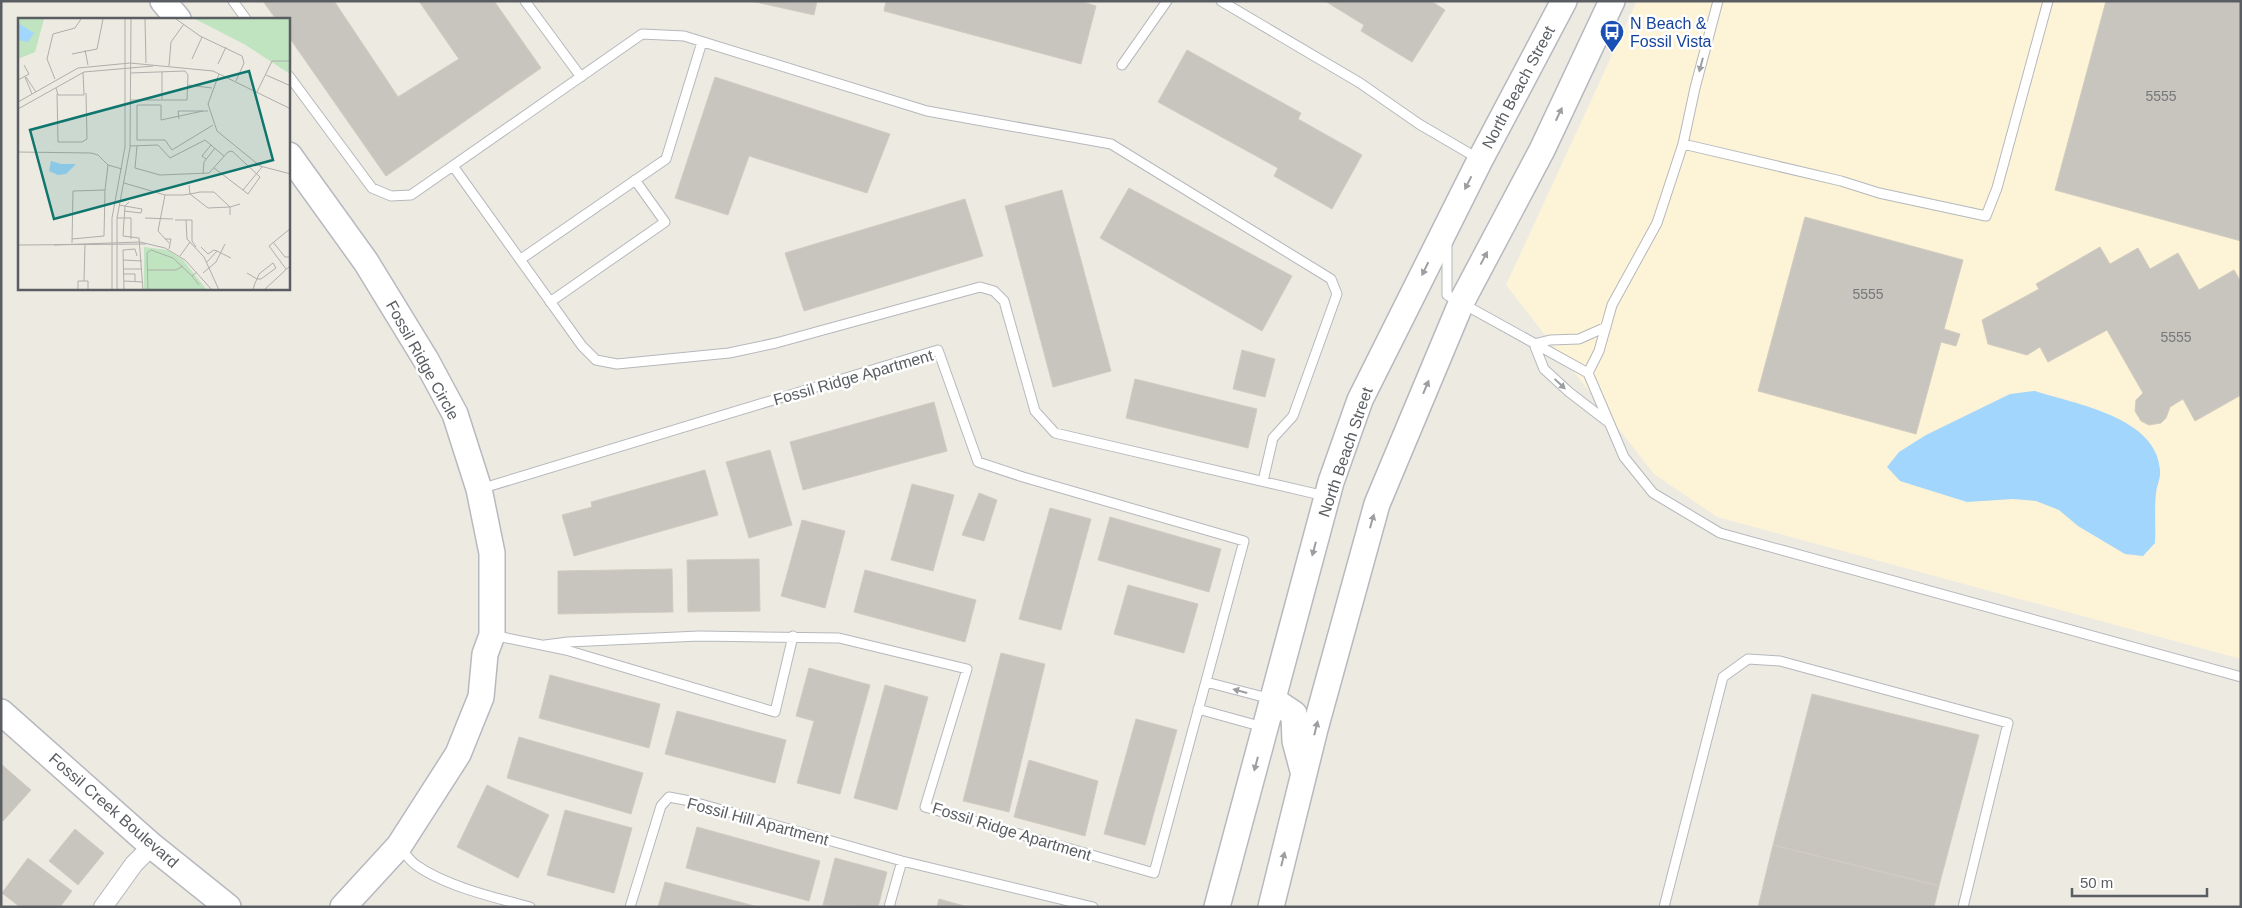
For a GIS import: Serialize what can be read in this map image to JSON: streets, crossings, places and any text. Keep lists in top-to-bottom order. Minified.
{"streets":{"main road":["North Beach Street","Fossil Ridge Circle","Fossil Creek Boulevard"],"lane":["Fossil Ridge Apartment","Fossil Hill Apartment"]},"crossings":[["Fossil Ridge Circle","Fossil Ridge Apartment"]],"places":{"bus stop":["N Beach & Fossil Vista"]},"house_numbers":["5555","5555","5555"],"scale_bar":"50 m"}
